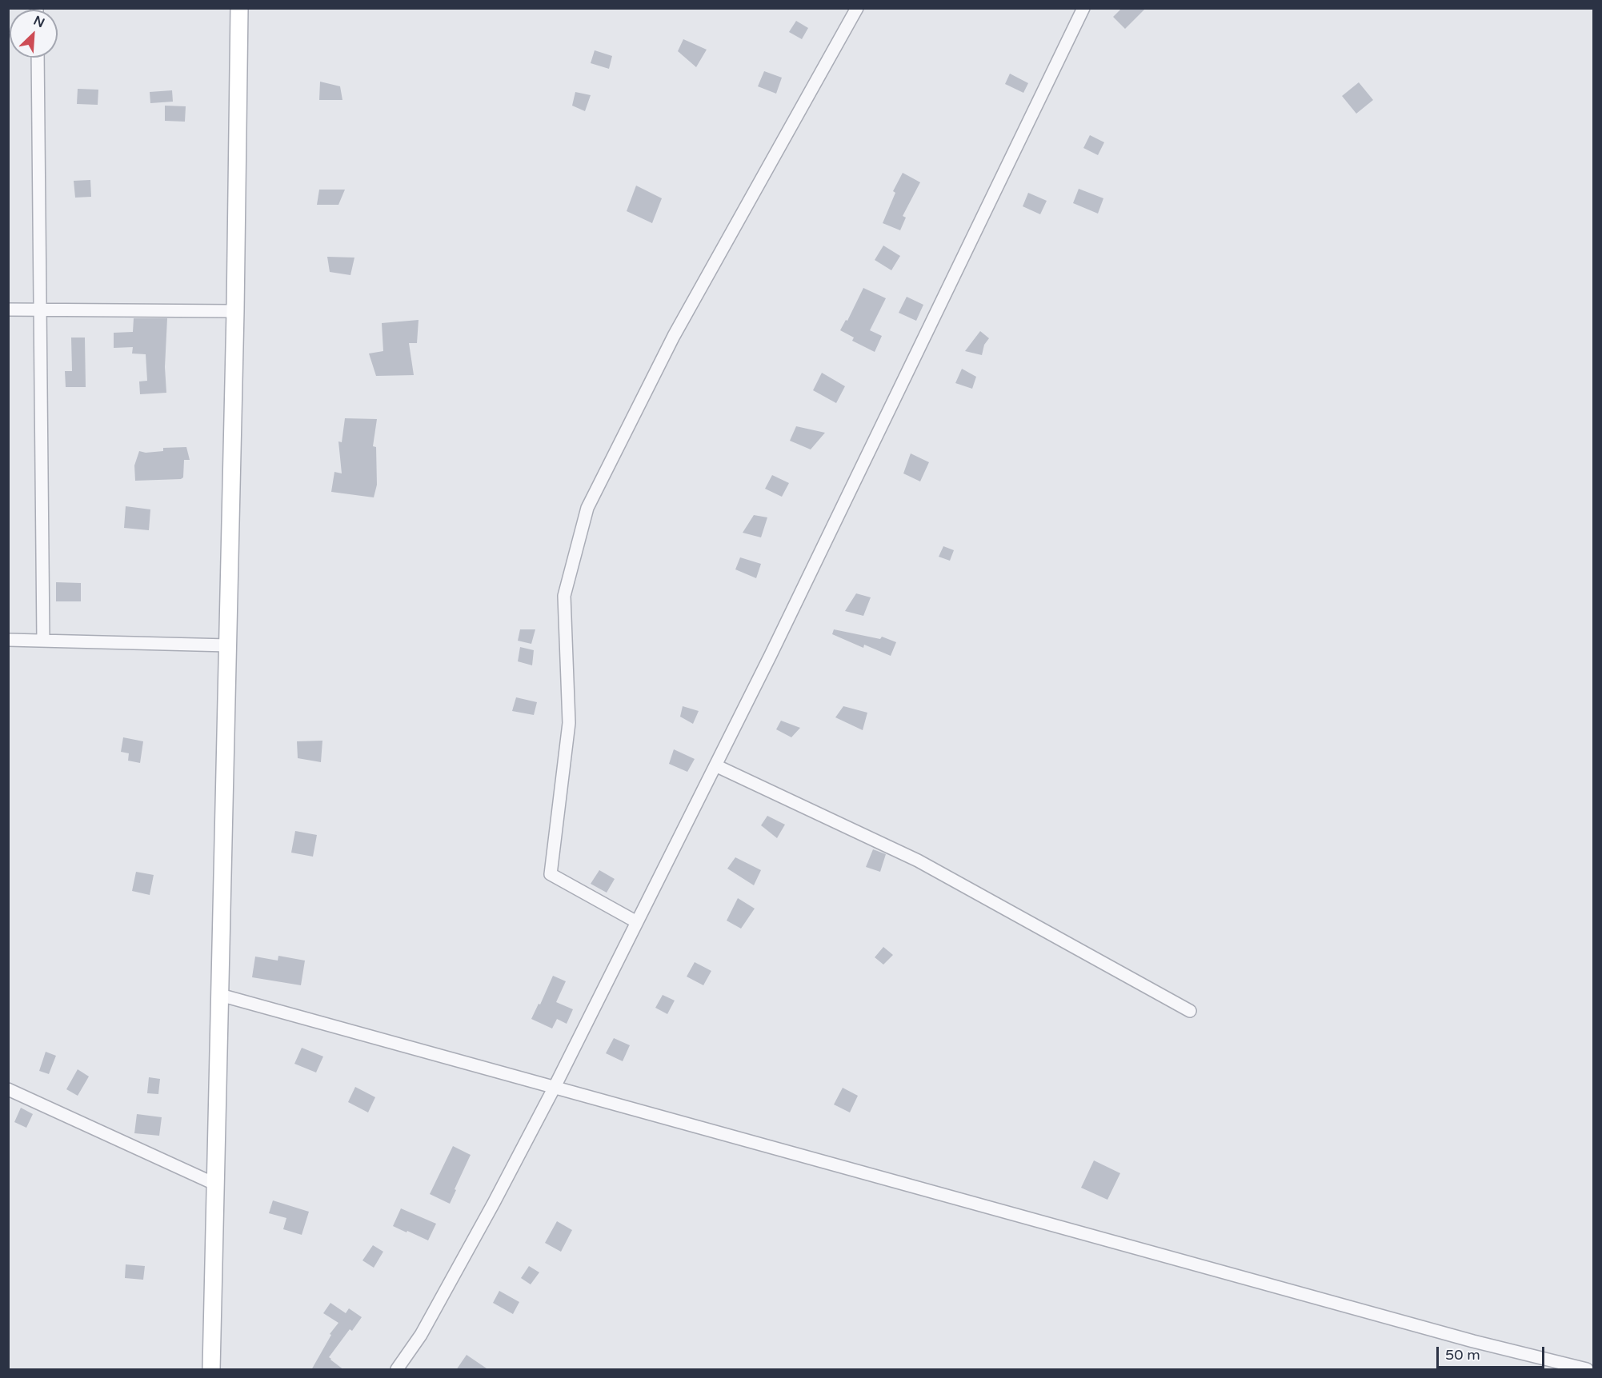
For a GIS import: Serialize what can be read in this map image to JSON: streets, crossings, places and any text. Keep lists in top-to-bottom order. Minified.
{"scale_bar":"50 m","north":"top right"}
